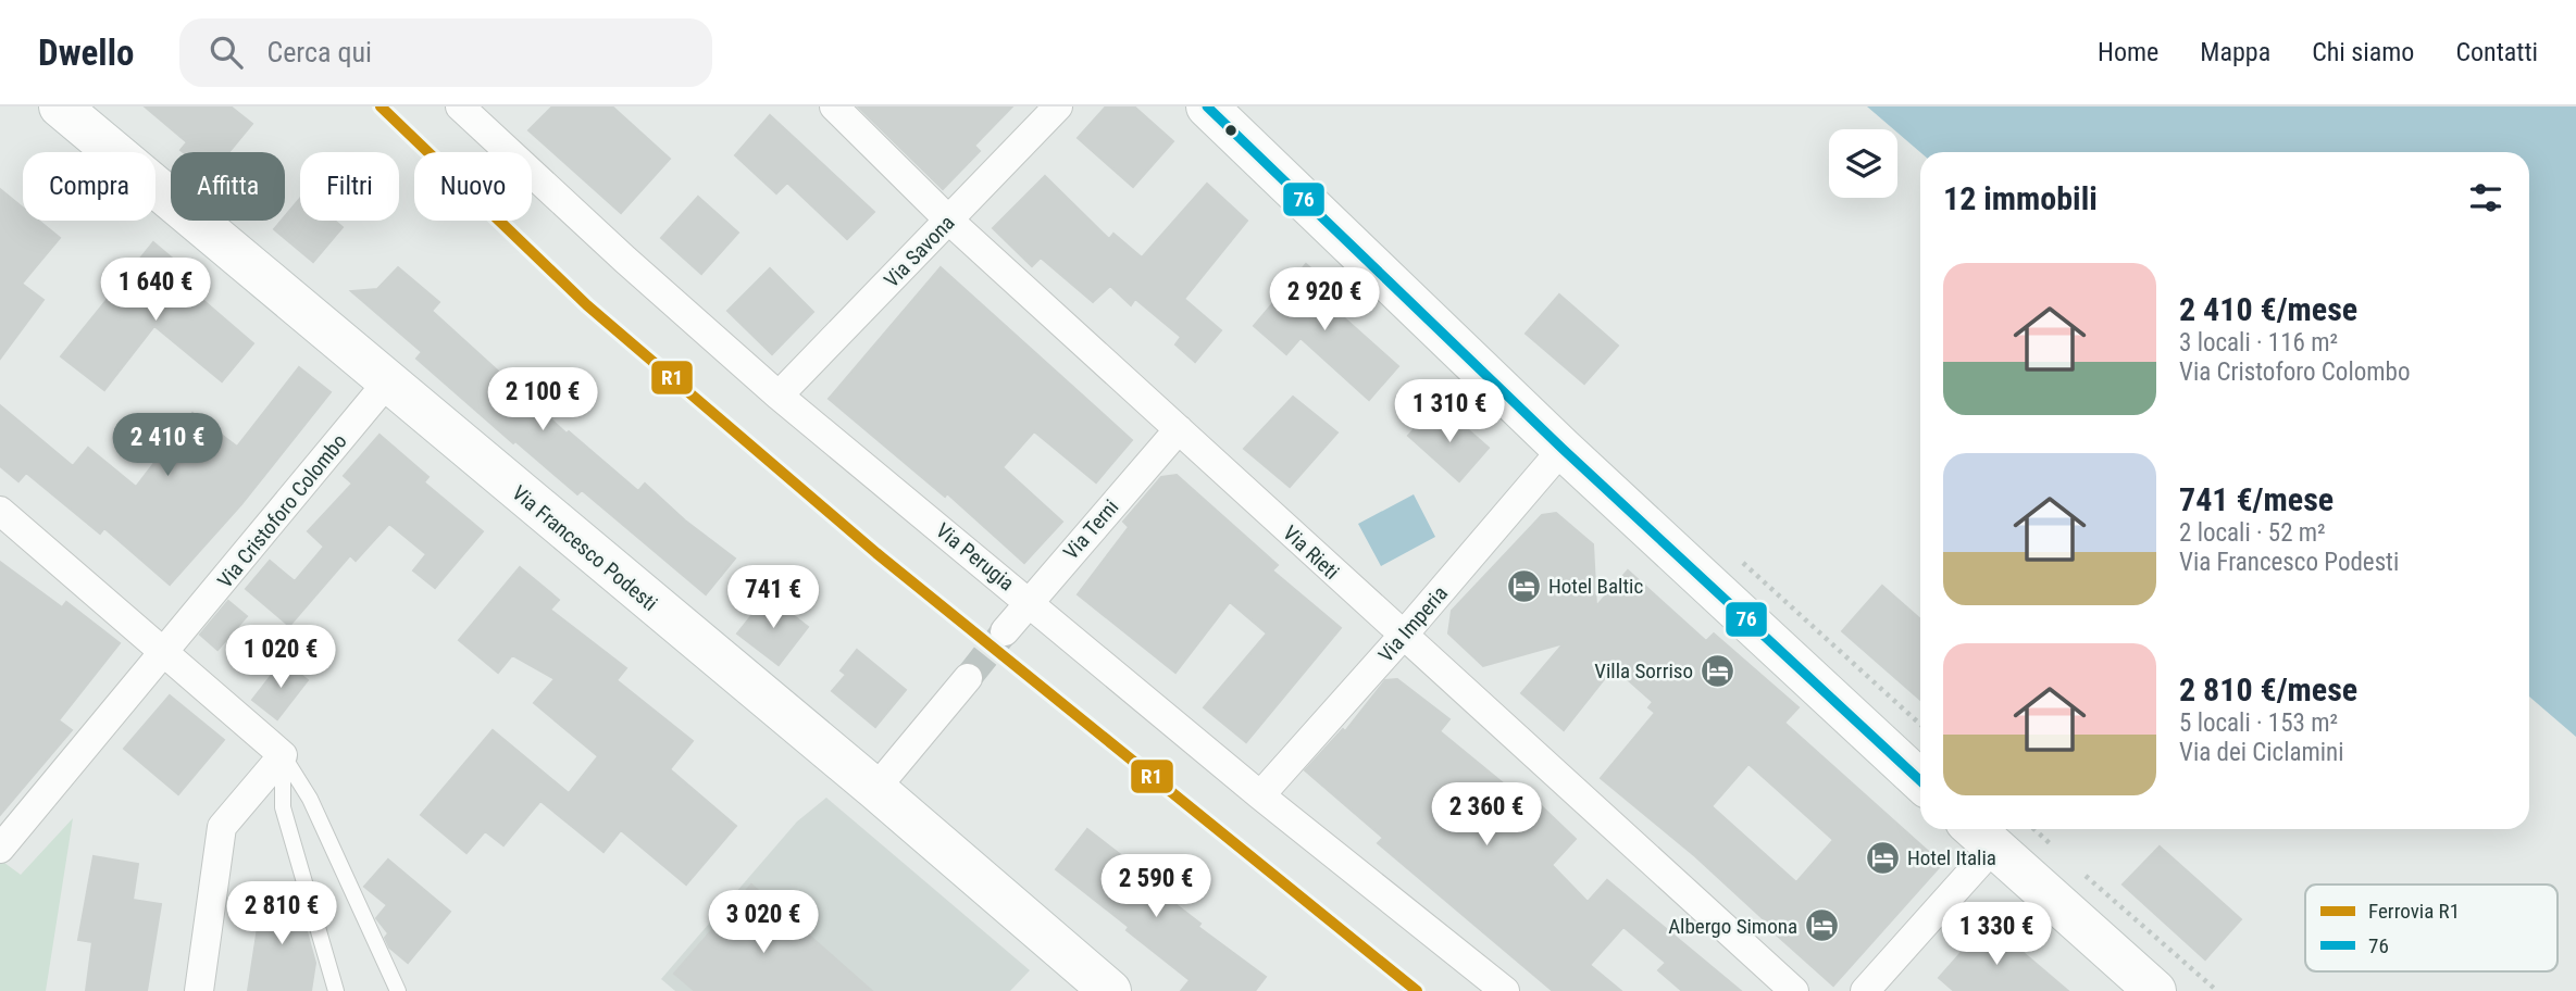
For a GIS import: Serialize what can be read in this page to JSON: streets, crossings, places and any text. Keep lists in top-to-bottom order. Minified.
{"streets":{"main road":["Via Francesco Podesti"],"street":["Via Savona","Via Cristoforo Colombo","Via Terni","Via Rieti","Via Perugia","Via Imperia"]},"crossings":[["Via Savona","Via Rieti"],["Via Savona","Via Perugia"],["Via Cristoforo Colombo","Via Francesco Podesti"],["Via Terni","Via Rieti"],["Via Terni","Via Perugia"],["Via Rieti","Via Imperia"],["Via Perugia","Via Imperia"]],"places":{"hotel":["Hotel Baltic","Villa Sorriso","Hotel Italia","Albergo Simona"]},"lines":["rail line R1","transit line 76"],"legend":["Ferrovia R1","76"],"page":{"header":"Dwello","search":"Cerca qui","nav":["Home","Mappa","Chi siamo","Contatti"],"chip":["Compra","Affitta","Filtri","Nuovo"],"heading":"12 immobili","list":[{"name":"2 410 €/mese","note":"3 locali · 116 m² · Via Cristoforo Colombo"},{"name":"741 €/mese","note":"2 locali · 52 m² · Via Francesco Podesti"},{"name":"2 810 €/mese","note":"5 locali · 153 m² · Via dei Ciclamini"}],"price":["1 640 €","2 920 €","2 100 €","1 310 €","2 410 €","741 €","1 020 €","2 360 €","2 590 €","2 810 €","3 020 €","1 330 €"]}}
